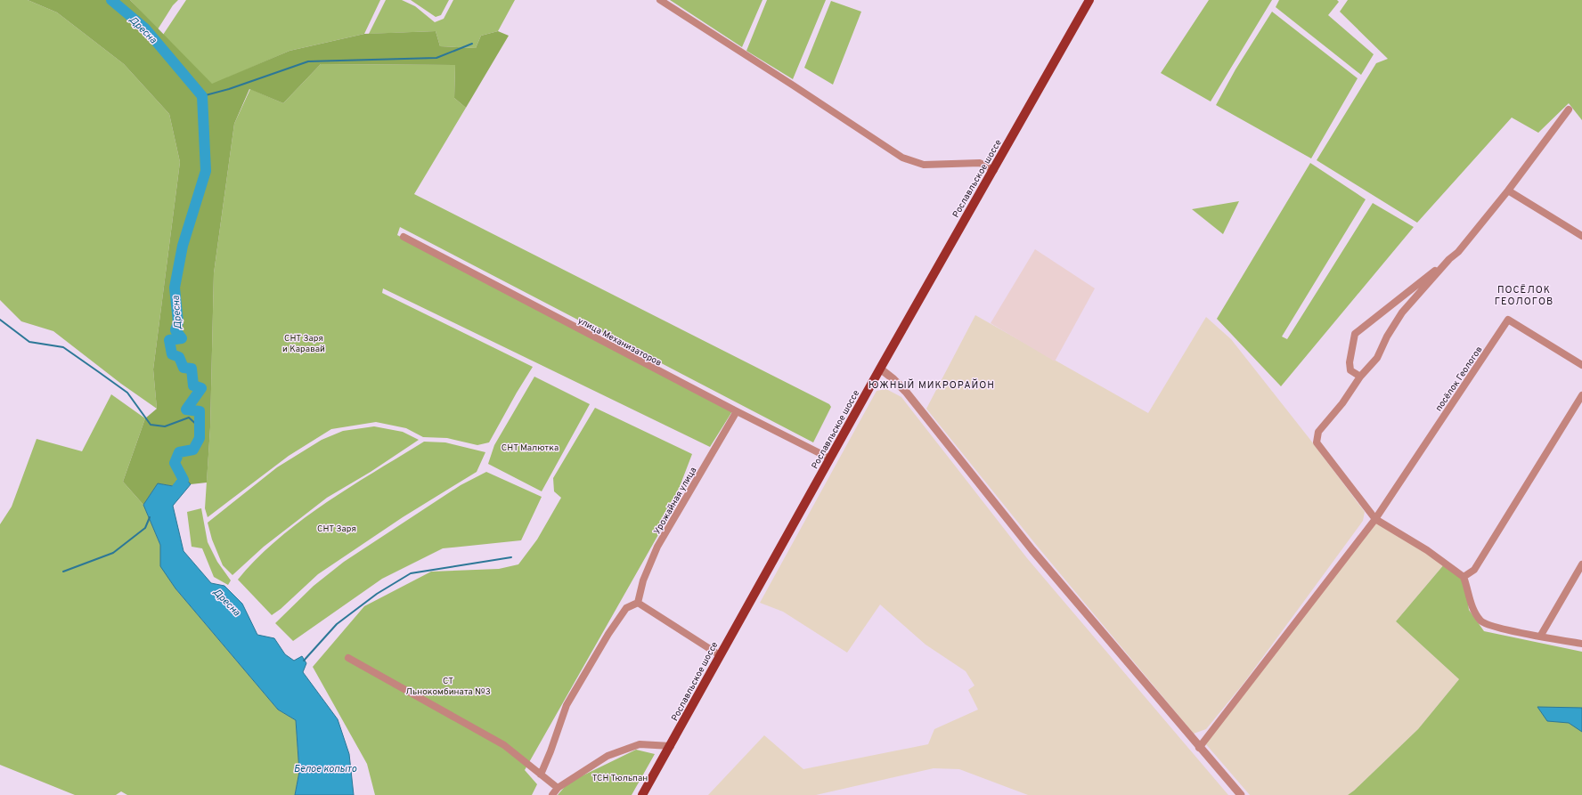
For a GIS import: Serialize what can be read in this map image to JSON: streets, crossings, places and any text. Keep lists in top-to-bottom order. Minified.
{"streets":{"main road":["Рославльское шоссе"],"street":["улица Механизаторов","посёлок Геологов","Урожайная улица"]},"crossings":[["Рославльское шоссе","улица Механизаторов"],["улица Механизаторов","Урожайная улица"]],"districts":["ПОСЁЛОК ГЕОЛОГОВ","ЮЖНЫЙ МИКРОРАЙОН"],"water":["Дресна","Белое копыто"],"parks":["СНТ Заря и Каравай","СНТ Малютка","СНТ Заря","СТ Льнокомбината №3","ТСН Тюльпан"]}
